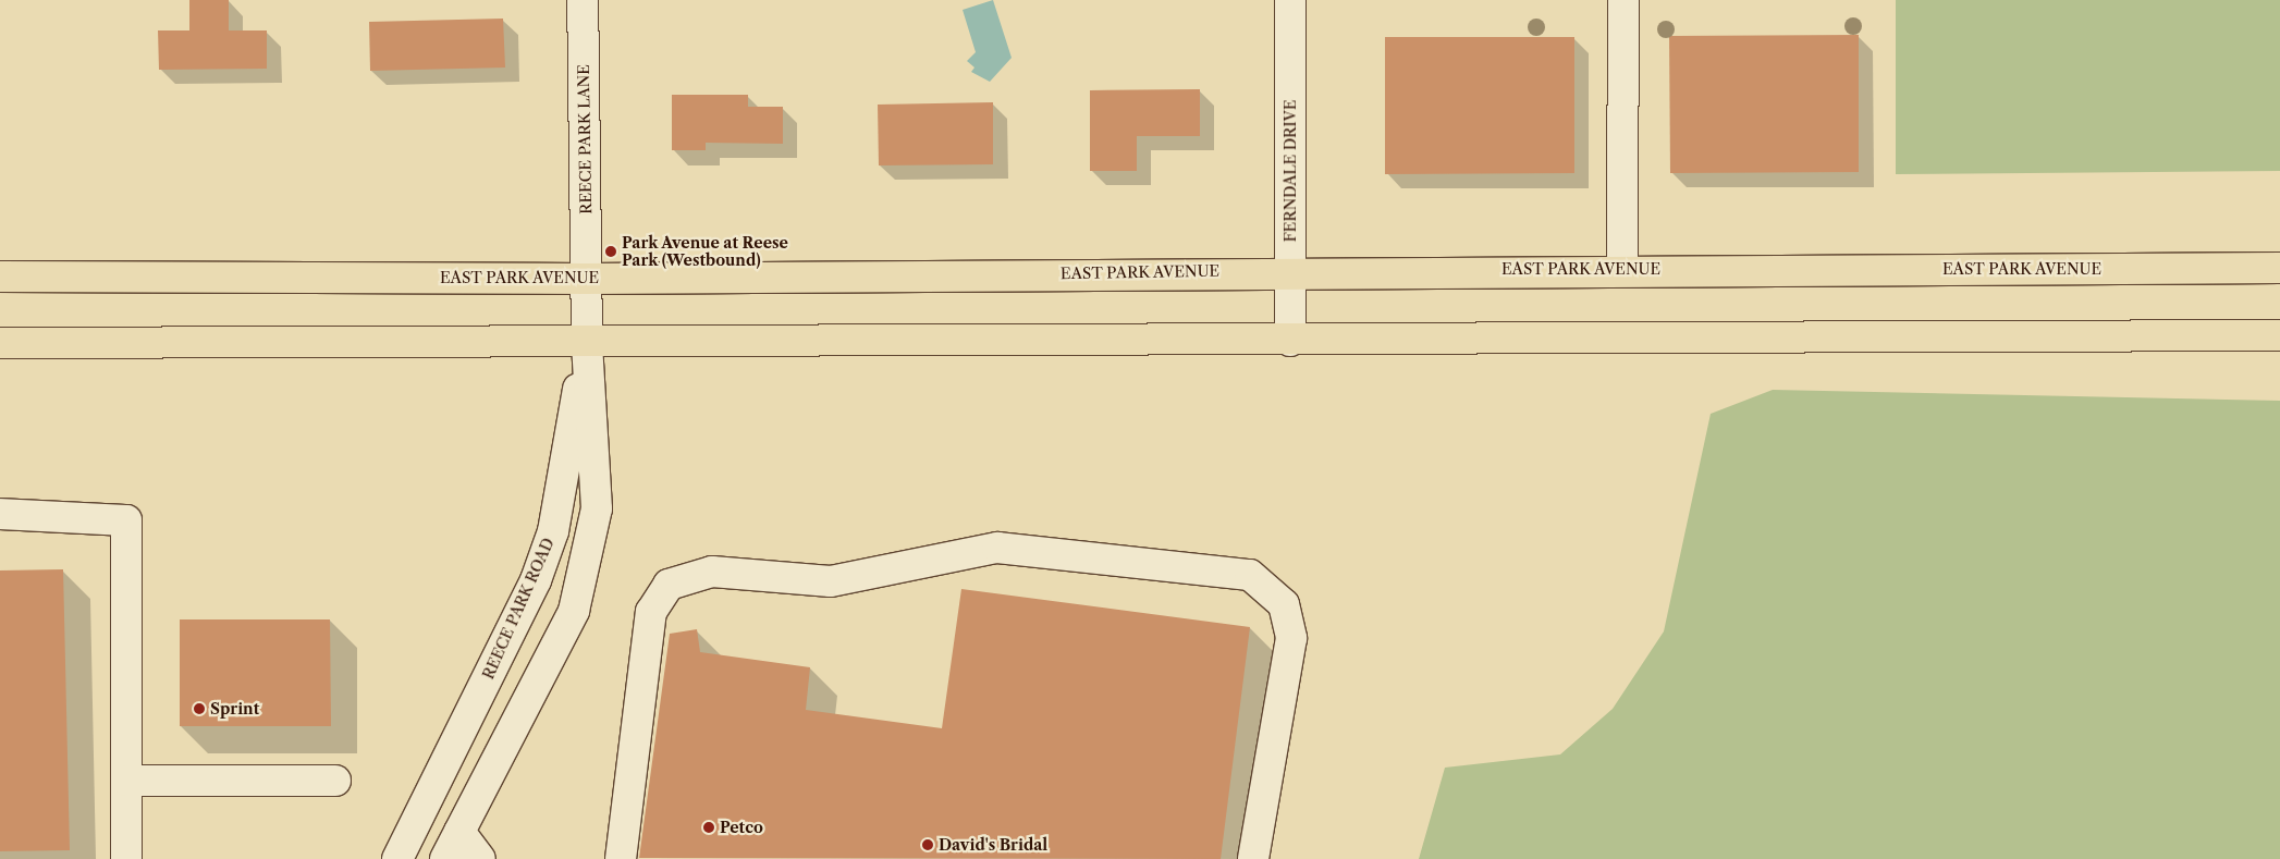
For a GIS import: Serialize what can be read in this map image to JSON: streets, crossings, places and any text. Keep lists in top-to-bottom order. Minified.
{"streets":{"main road":["EAST PARK AVENUE"],"street":["REECE PARK LANE","FERNDALE DRIVE","REECE PARK ROAD"]},"crossings":[["REECE PARK LANE","EAST PARK AVENUE"],["REECE PARK LANE","REECE PARK ROAD"],["FERNDALE DRIVE","EAST PARK AVENUE"],["EAST PARK AVENUE","REECE PARK ROAD"]],"places":["Park Avenue at Reese Park (Westbound)","Sprint","Petco","David's Bridal"]}
